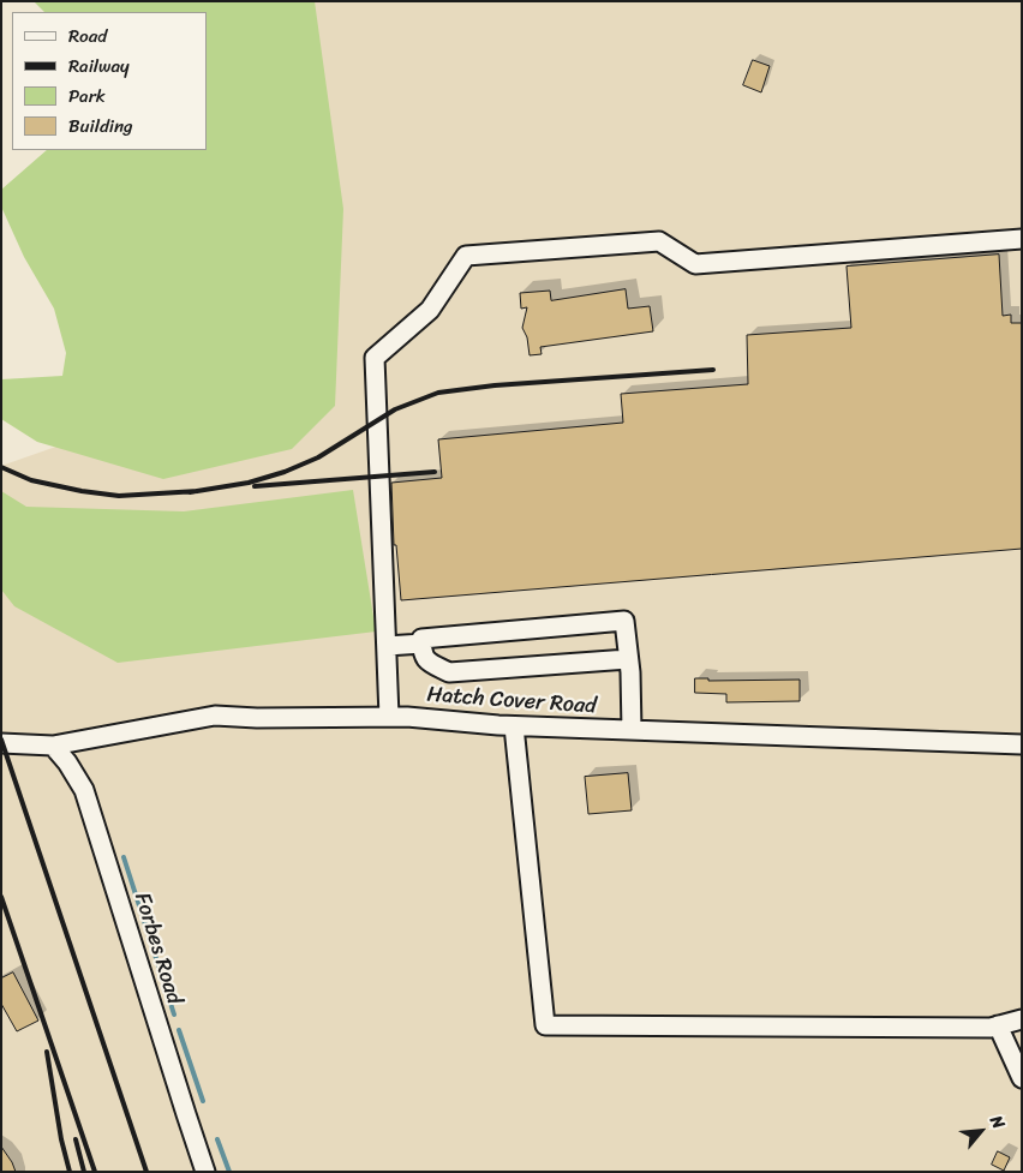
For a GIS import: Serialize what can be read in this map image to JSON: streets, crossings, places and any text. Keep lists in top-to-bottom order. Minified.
{"streets":{"street":["Hatch Cover Road","Forbes Road"]},"crossings":[["Hatch Cover Road","Forbes Road"]],"legend":["Road","Railway","Park","Building"],"north":"top right"}
